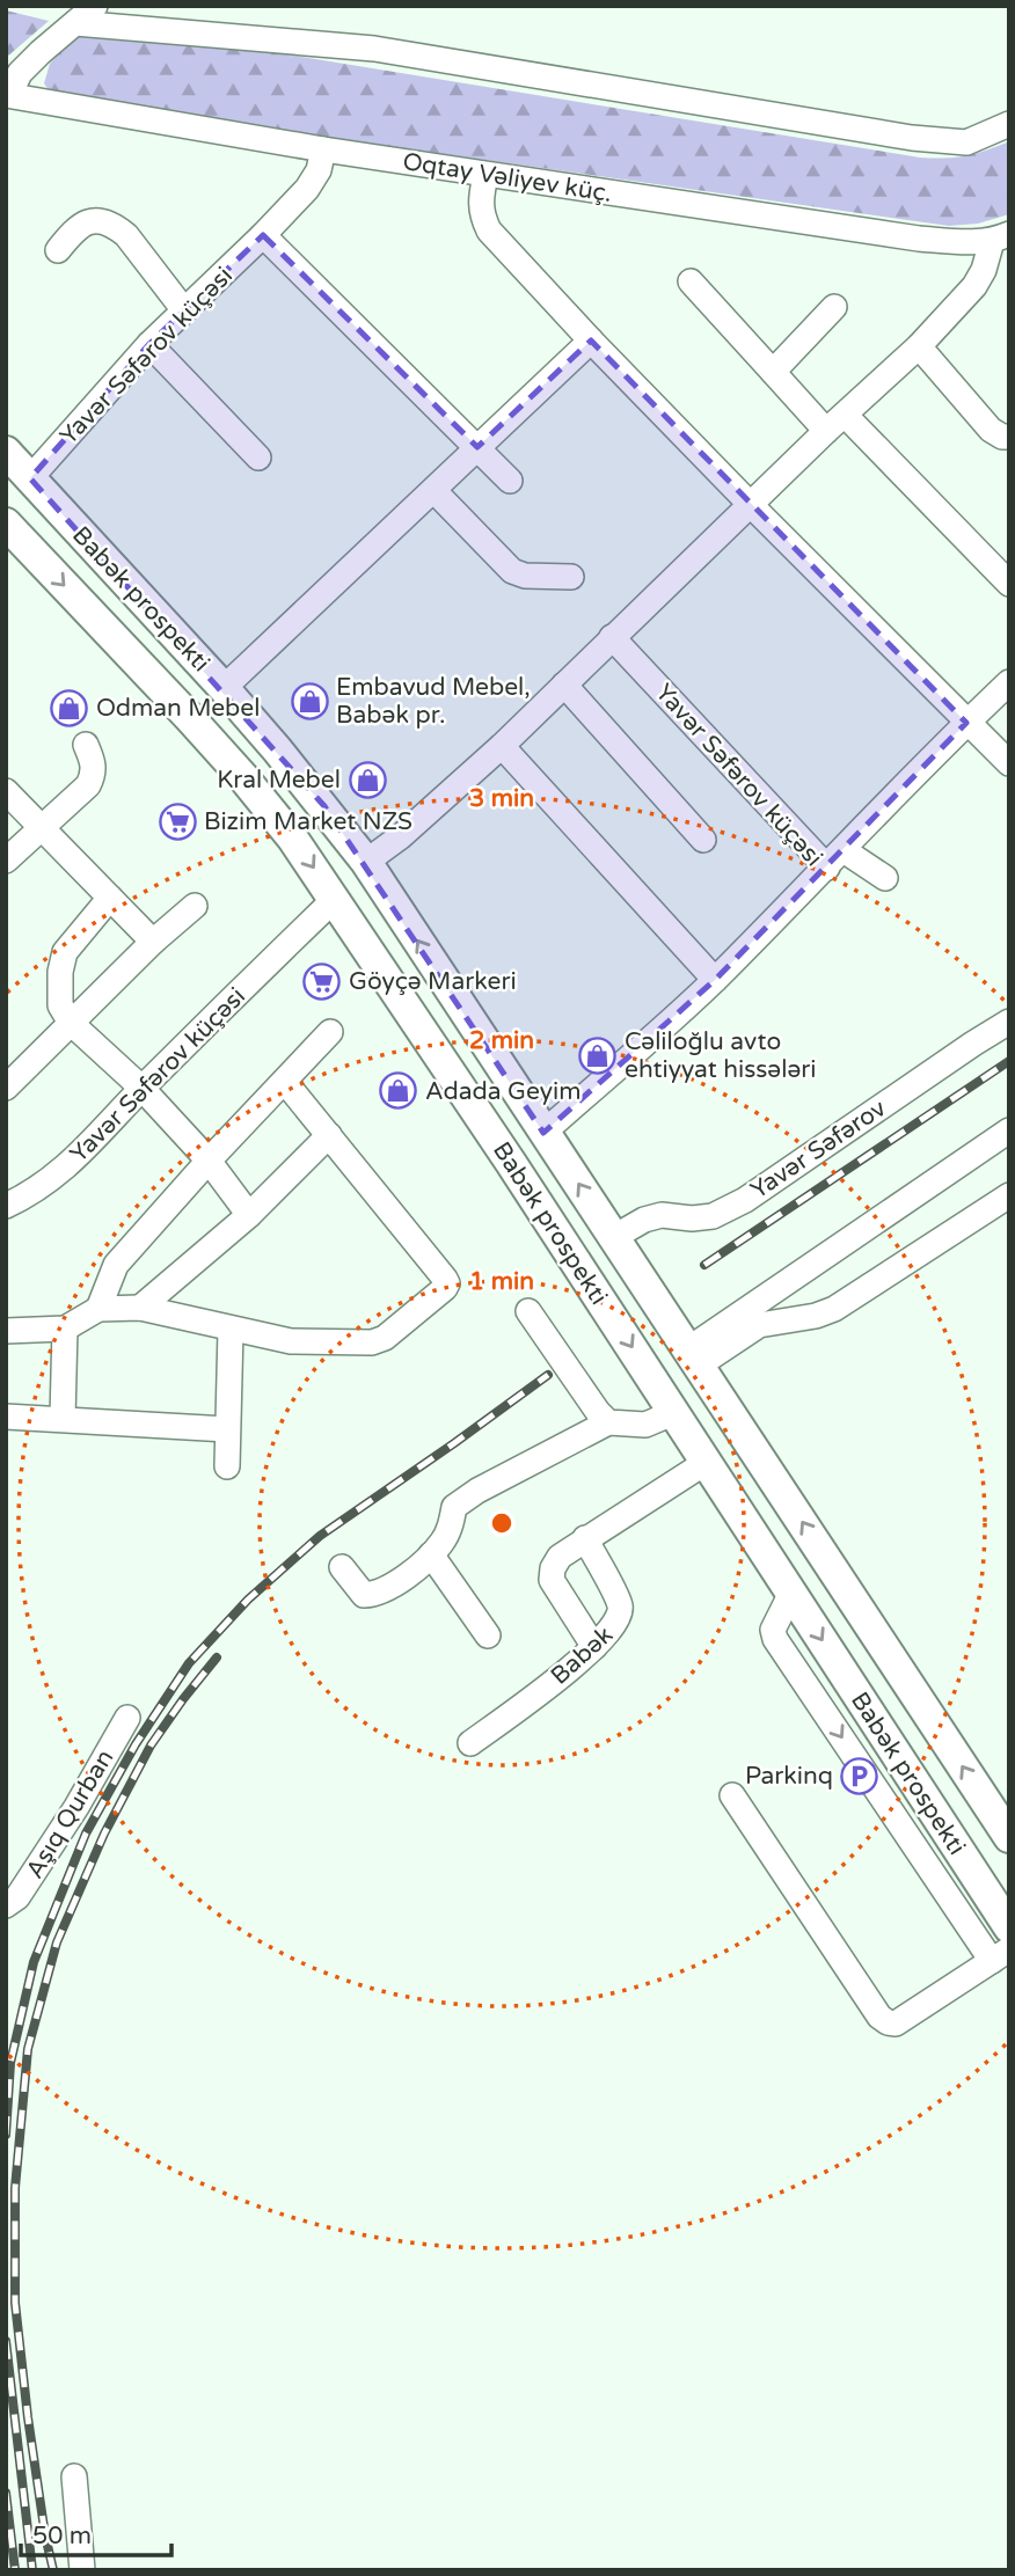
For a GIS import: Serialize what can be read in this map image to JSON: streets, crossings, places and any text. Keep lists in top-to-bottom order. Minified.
{"streets":{"main road":["Babək prospekti"],"street":["Oqtay Vəliyev küç.","Yavər Səfərov küçəsi","Yavər Səfərov","Babək","Aşıq Qurban"]},"crossings":[["Oqtay Vəliyev küç.","Yavər Səfərov küçəsi"],["Yavər Səfərov küçəsi","Babək prospekti"],["Babək prospekti","Yavər Səfərov"]],"places":{"shop":["Embavud Mebel, Babək pr.","Odman Mebel","Kral Mebel","Cəliloğlu avto ehtiyyat hissələri","Adada Geyim"],"supermarket":["Bizim Market NZS","Göyçə Markeri"],"parking":["Parkinq"]},"scale_bar":"50 m","rings":["3 min","2 min","1 min"]}
